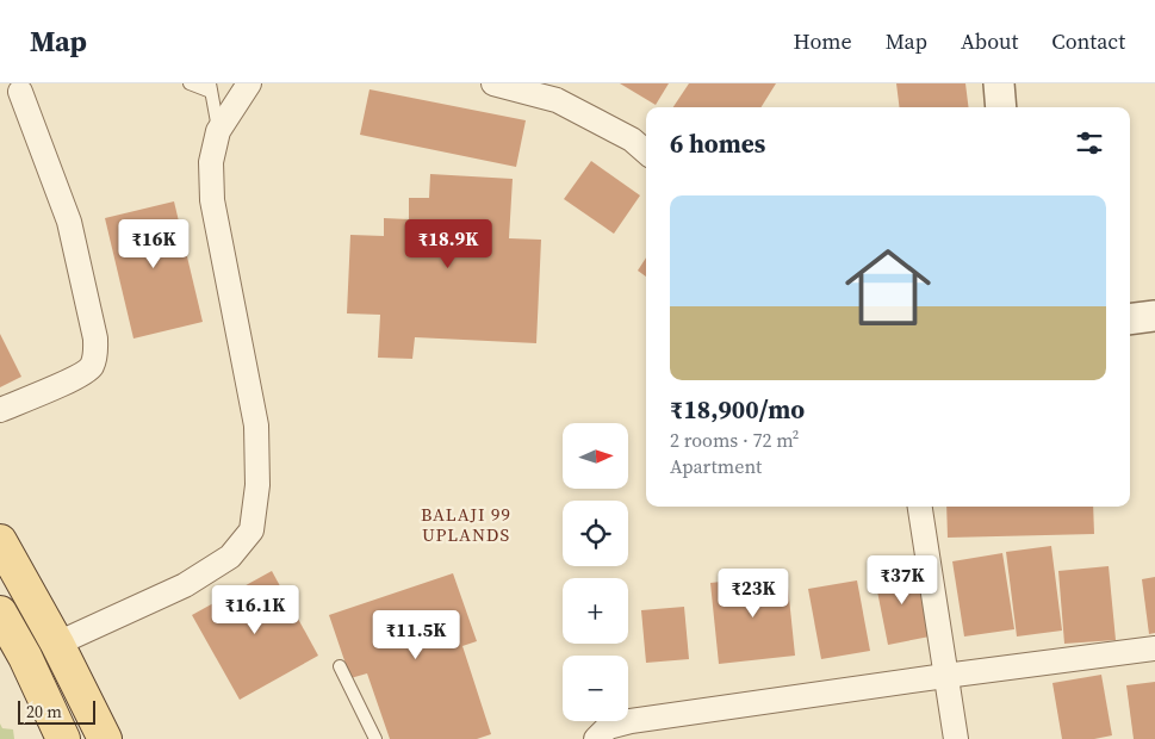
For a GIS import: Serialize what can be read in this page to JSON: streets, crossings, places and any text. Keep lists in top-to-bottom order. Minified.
{"districts":["BALAJI 99 UPLANDS"],"scale_bar":"20 m","north":"right","page":{"header":"Map","nav":["Home","Map","About","Contact"],"heading":"6 homes","list":[{"name":"₹18,900/mo","note":"2 rooms · 72 m² · Apartment"}],"price":["₹16K","₹18.9K","₹37K","₹23K","₹16.1K","₹11.5K"],"map_buttons":["+","−"],"scale":"20 m"}}
